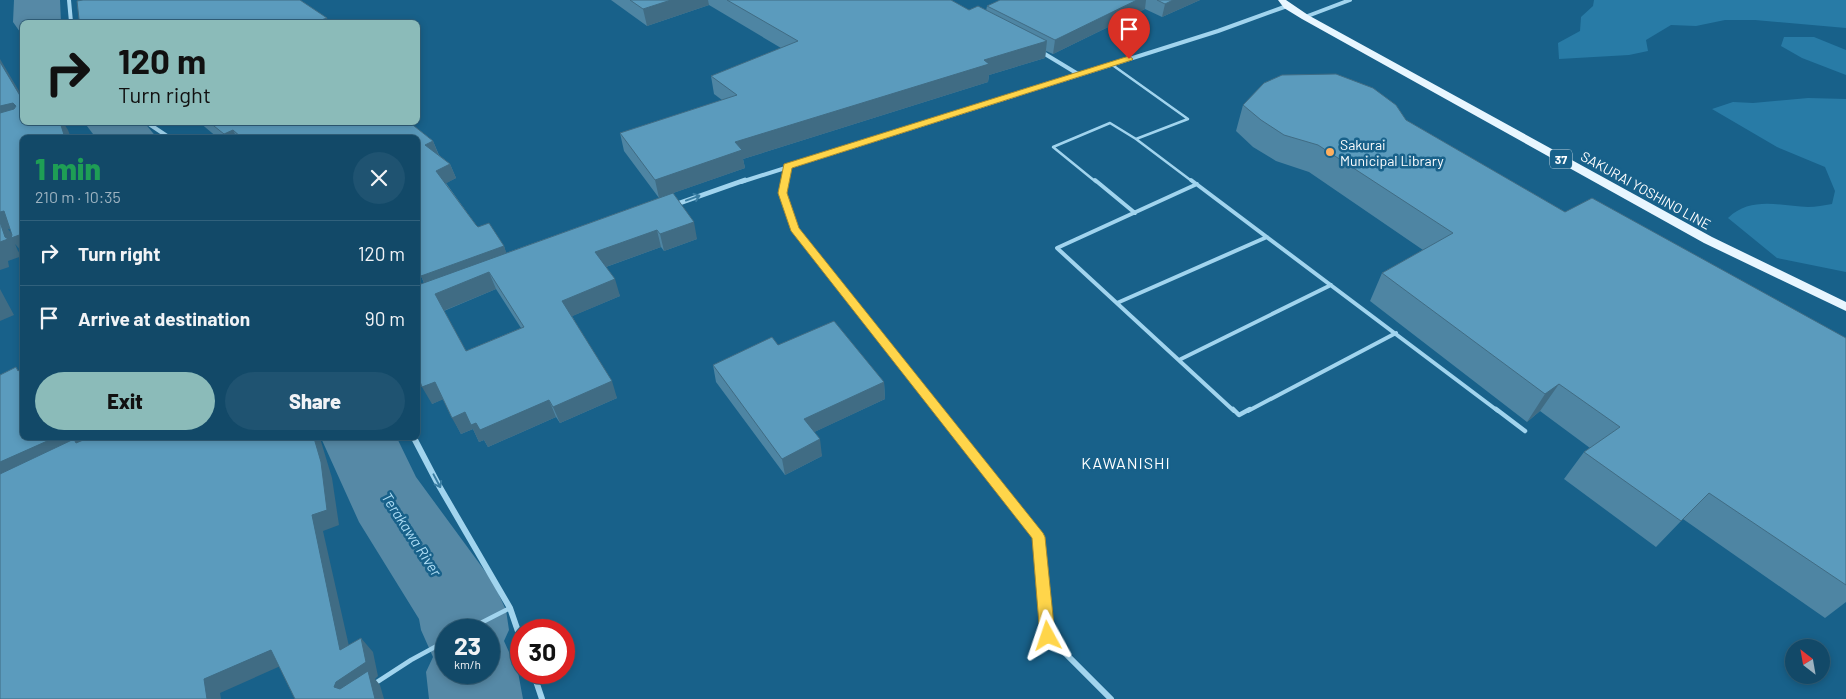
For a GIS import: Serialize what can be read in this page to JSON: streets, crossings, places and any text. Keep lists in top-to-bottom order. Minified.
{"streets":{"main road":["37","SAKURAI YOSHINO LINE"]},"districts":["KAWANISHI"],"water":["Terakawa River"],"places":["Sakurai Municipal Library"],"north":"top left","page":{"turn":["120 m","Turn right"],"heading":["1 min","210 m · 10:35"],"list":[{"name":"Turn right","value":"120 m"},{"name":"Arrive at destination","value":"90 m"}],"buttons":["Exit","Share"],"speed":"23 km/h","limit":"30"}}
